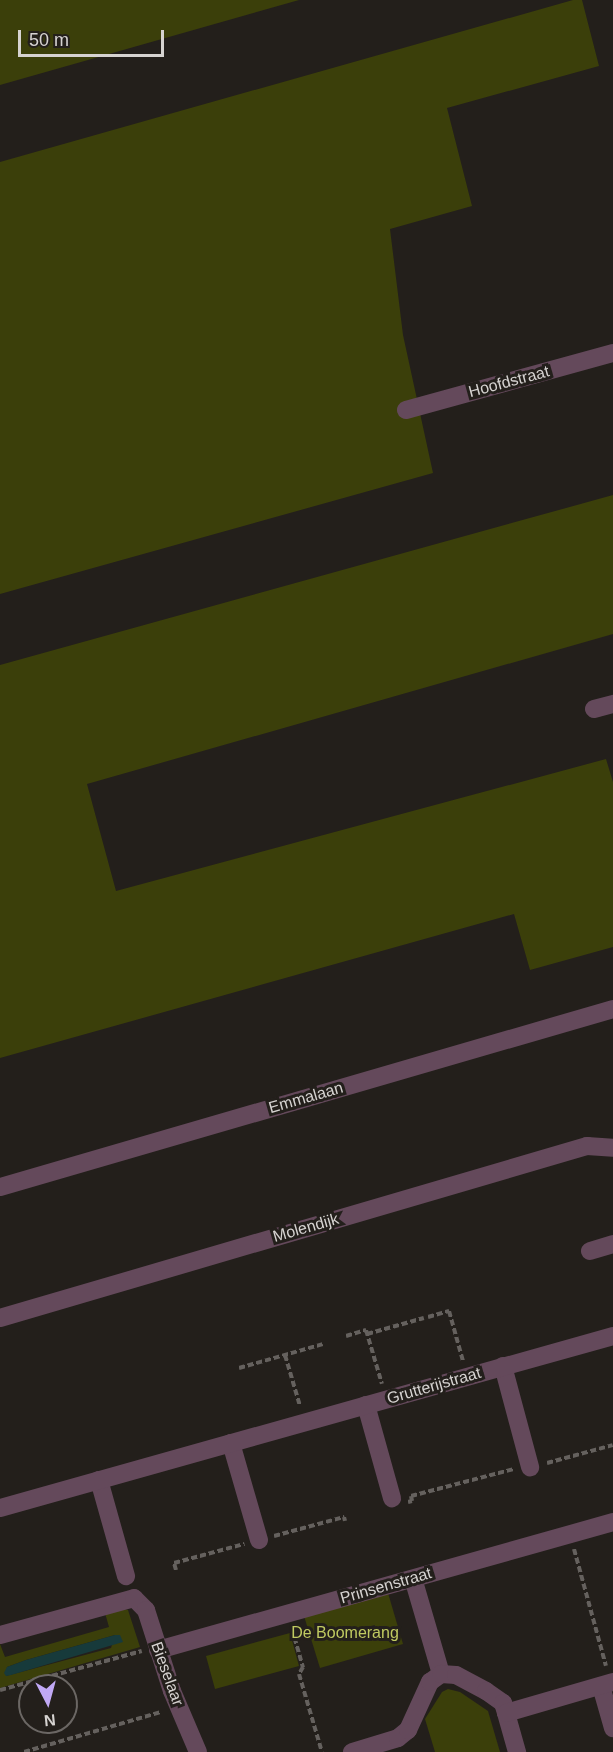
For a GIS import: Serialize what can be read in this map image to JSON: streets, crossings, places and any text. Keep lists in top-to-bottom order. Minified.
{"streets":{"street":["Hoofdstraat","Emmalaan","Molendijk","Grutterijstraat","Prinsenstraat","Bieselaar"]},"crossings":[["Prinsenstraat","Bieselaar"]],"parks":["De Boomerang"],"scale_bar":"50 m","north":"bottom"}
